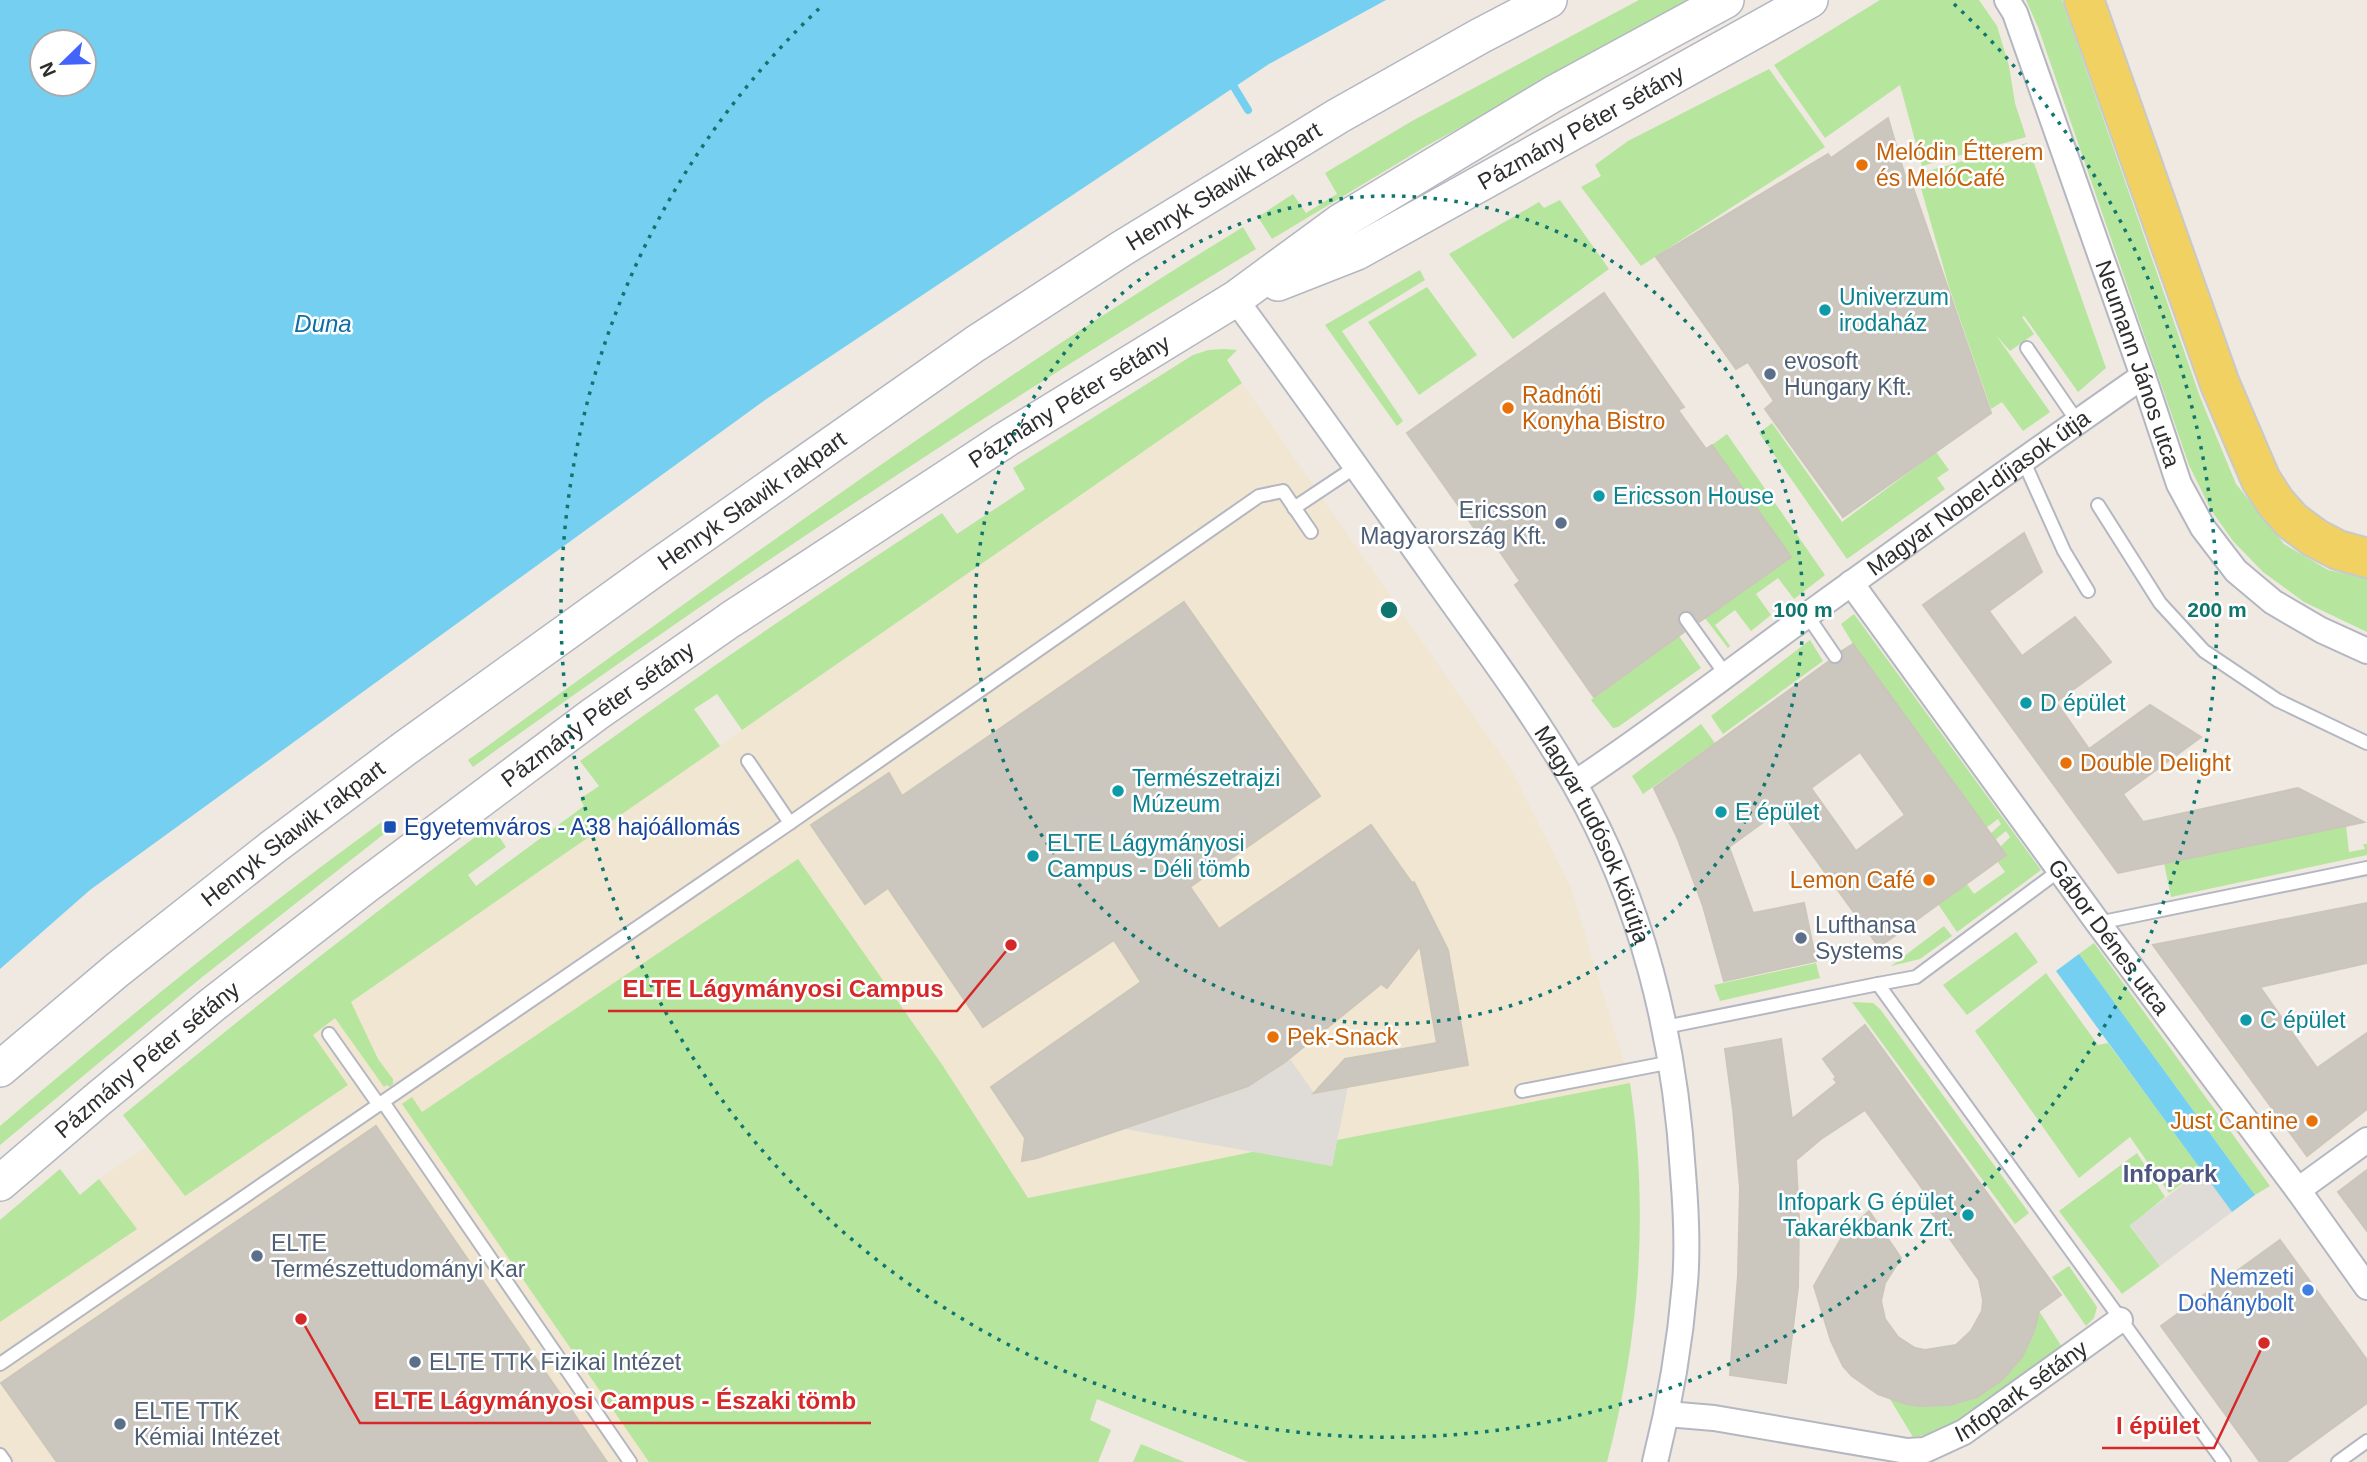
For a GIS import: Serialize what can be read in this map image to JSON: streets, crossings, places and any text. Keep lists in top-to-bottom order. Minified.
{"streets":{"street":["Pázmány Péter sétány","Henryk Sławik rakpart","Neumann János utca","Magyar Nobel-díjasok útja","Magyar tudósok körútja","Gábor Dénes utca","Infopark sétány"]},"crossings":[["Pázmány Péter sétány","Magyar tudósok körútja"],["Neumann János utca","Magyar Nobel-díjasok útja"],["Magyar Nobel-díjasok útja","Magyar tudósok körútja"],["Magyar Nobel-díjasok útja","Gábor Dénes utca"],["Magyar tudósok körútja","Infopark sétány"]],"districts":["Infopark"],"water":["Duna"],"places":{"other":["Melódin Étterem és MelóCafé","Univerzum irodaház","evosoft Hungary Kft.","Radnóti Konyha Bistro","Ericsson House","Ericsson Magyarország Kft.","D épület","Double Delight","Természetrajzi Múzeum","E épület","ELTE Lágymányosi Campus - Déli tömb","Lemon Café","Lufthansa Systems","ELTE Lágymányosi Campus","C épület","Pek-Snack","Just Cantine","Infopark G épület Takarékbank Zrt.","ELTE Természettudományi Kar","Nemzeti Dohánybolt","ELTE Lágymányosi Campus - Északi tömb","I épület","ELTE TTK Fizikai Intézet","ELTE TTK Kémiai Intézet"],"transit":["Egyetemváros - A38 hajóállomás"]},"north":"bottom left","rings":["100 m","200 m"]}
